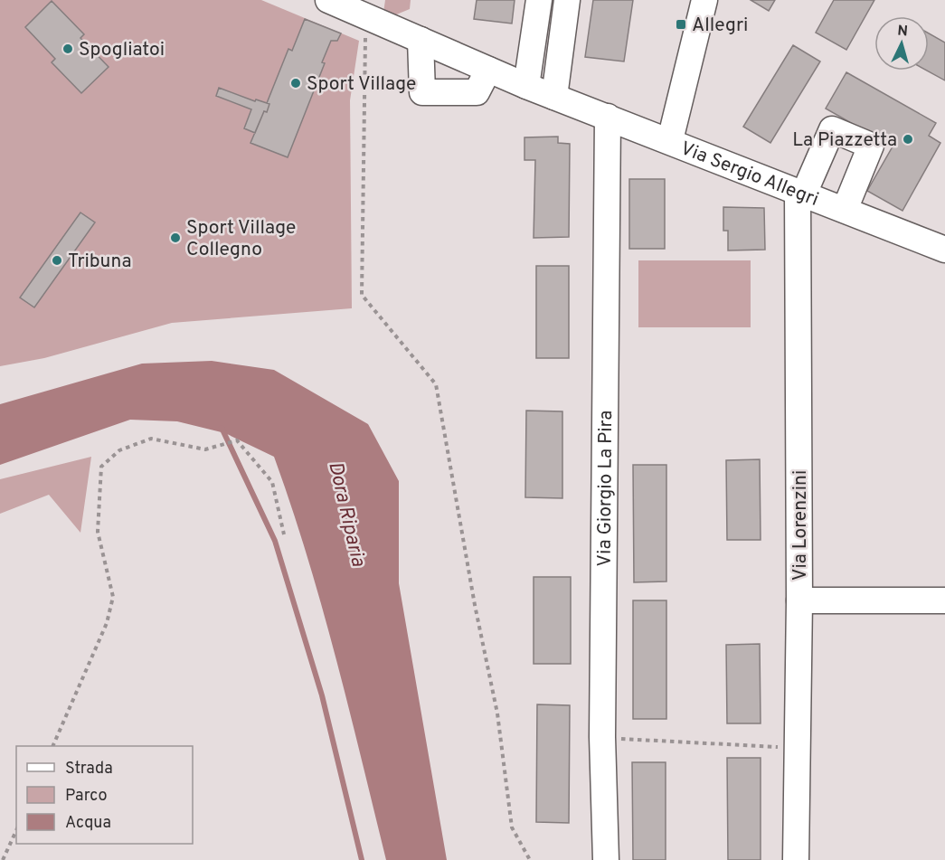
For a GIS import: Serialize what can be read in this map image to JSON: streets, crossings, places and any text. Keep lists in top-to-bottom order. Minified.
{"streets":{"street":["Via Sergio Allegri","Via Giorgio La Pira","Via Lorenzini"]},"crossings":[["Via Sergio Allegri","Via Giorgio La Pira"],["Via Sergio Allegri","Via Lorenzini"]],"water":["Dora Riparia"],"places":{"transit":["Allegri"],"other":["Spogliatoi","Sport Village","La Piazzetta","Sport Village Collegno","Tribuna"]},"legend":["Strada","Parco","Acqua"],"north":"top"}
